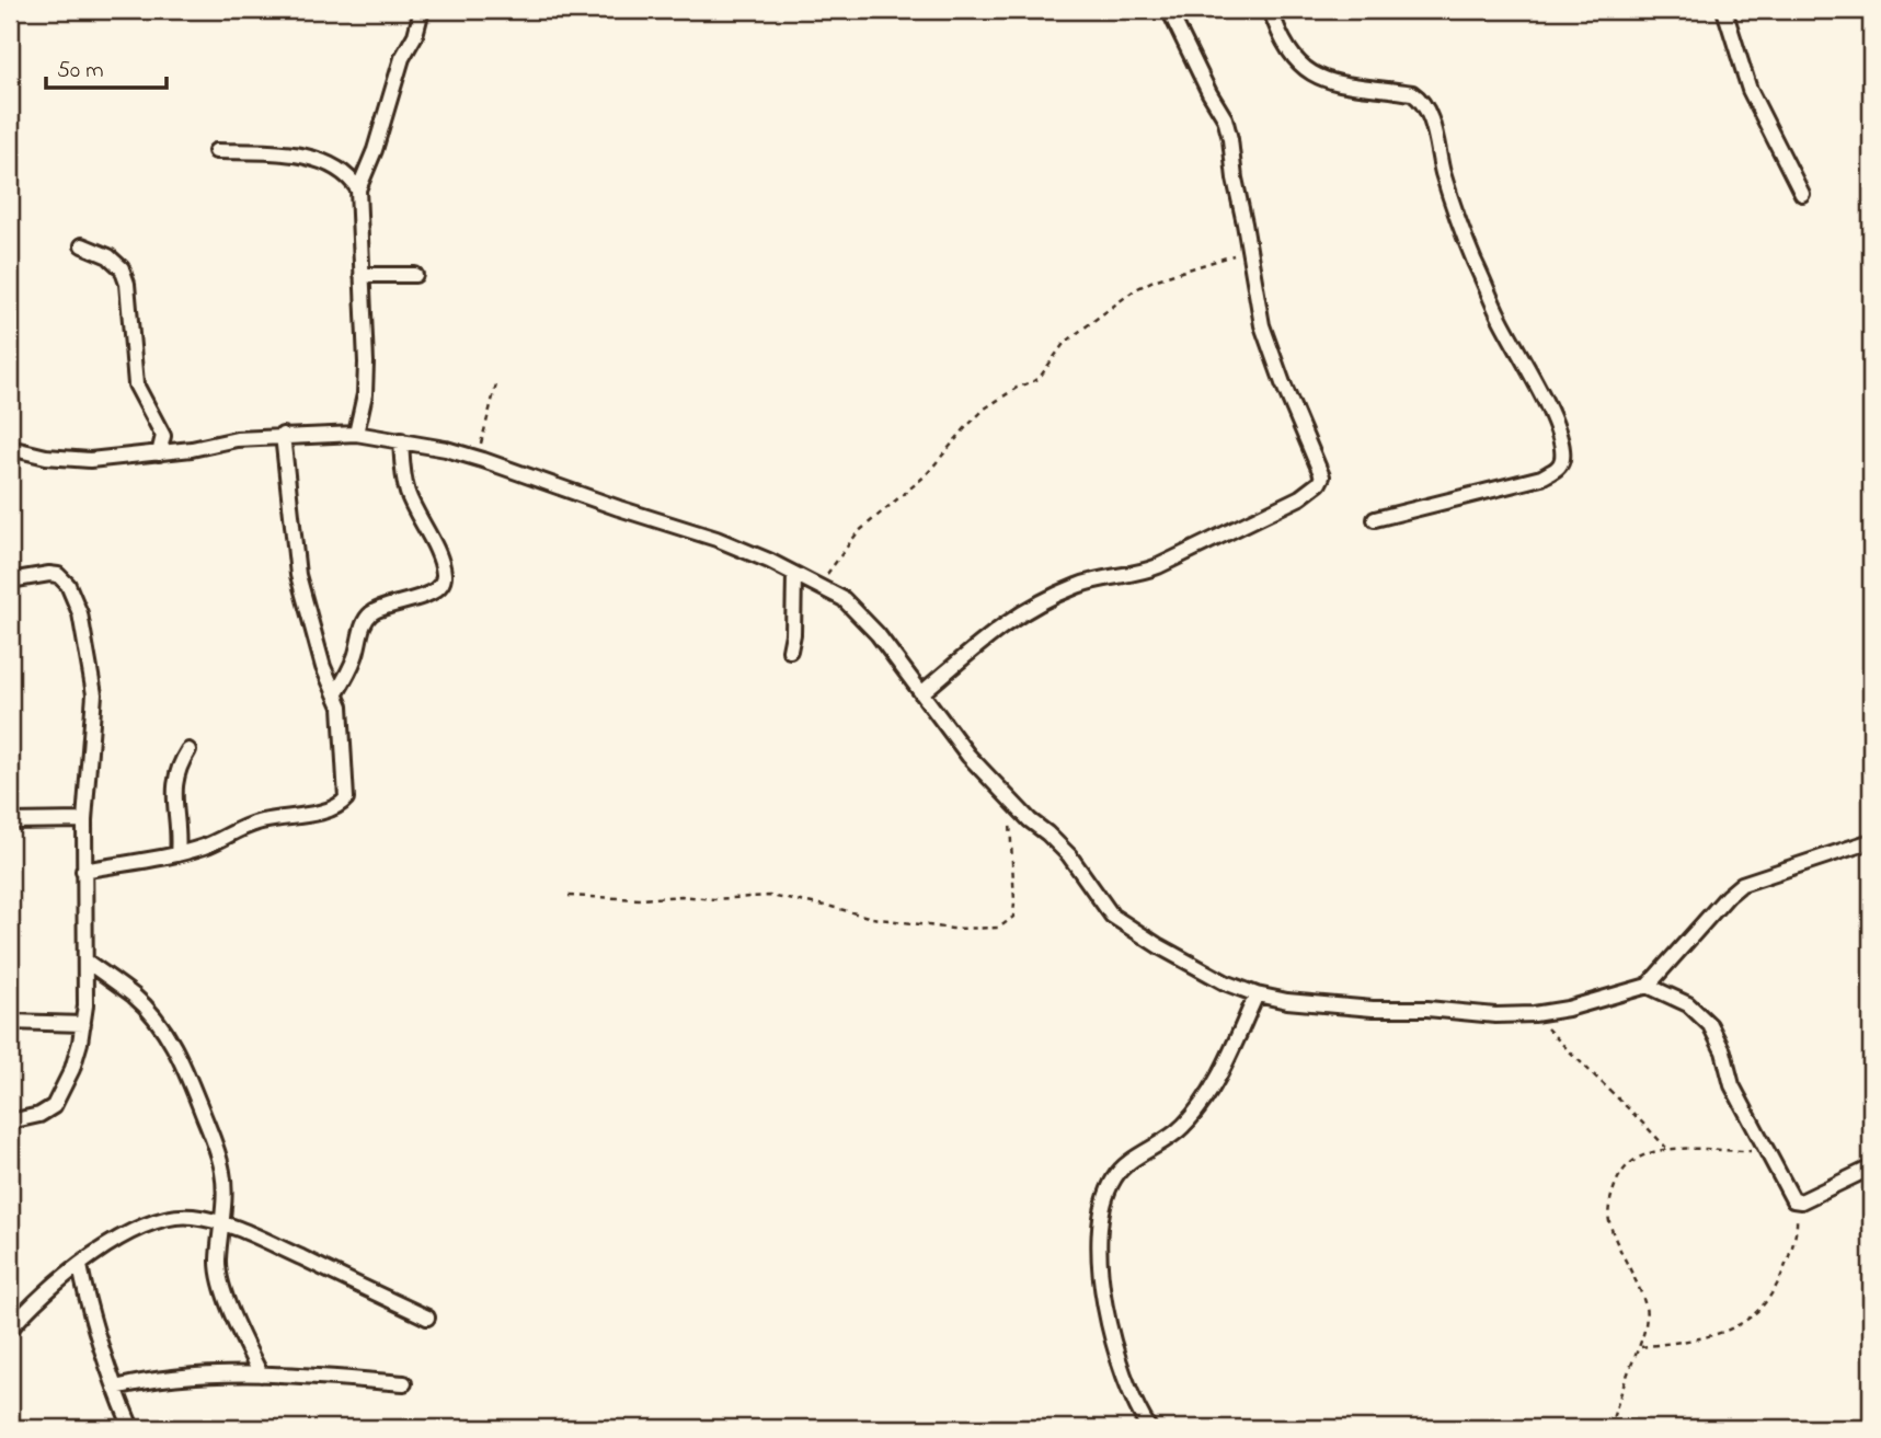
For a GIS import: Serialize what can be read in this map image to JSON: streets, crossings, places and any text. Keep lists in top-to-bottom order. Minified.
{"scale_bar":"50 m"}
